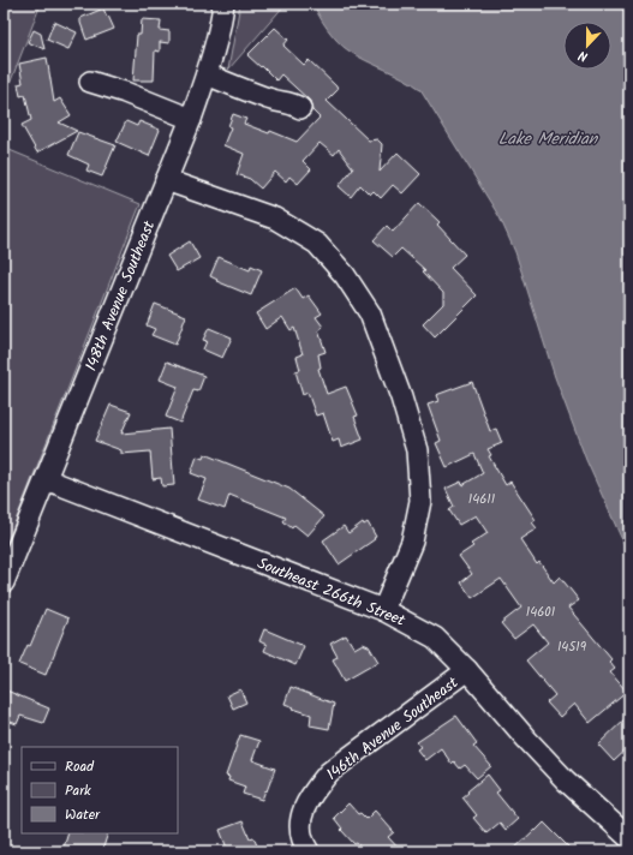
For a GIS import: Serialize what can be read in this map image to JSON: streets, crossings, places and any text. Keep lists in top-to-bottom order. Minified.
{"streets":{"street":["148th Avenue Southeast","Southeast 266th Street","146th Avenue Southeast"]},"crossings":[["148th Avenue Southeast","Southeast 266th Street"],["Southeast 266th Street","146th Avenue Southeast"]],"water":["Lake Meridian"],"house_numbers":["14611","14601","14519"],"legend":["Road","Park","Water"],"north":"bottom"}
